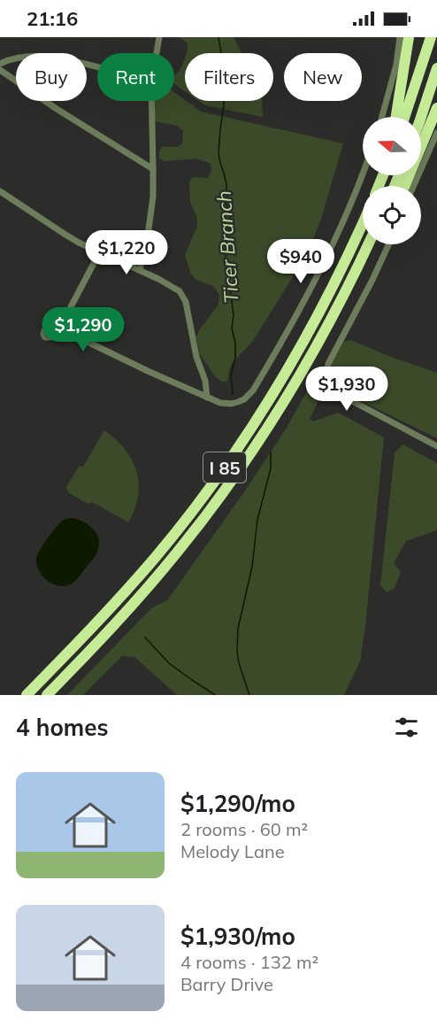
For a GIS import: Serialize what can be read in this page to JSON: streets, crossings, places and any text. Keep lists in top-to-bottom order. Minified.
{"streets":{"highway":["I 85"]},"water":["Ticer Branch"],"north":"left","page":{"status":"21:16","chip":["Buy","Rent","Filters","New"],"price":["$1,220","$940","$1,290","$1,930"],"heading":"4 homes","list":[{"name":"$1,290/mo","note":"2 rooms · 60 m² · Melody Lane"},{"name":"$1,930/mo","note":"4 rooms · 132 m² · Barry Drive"}]}}
